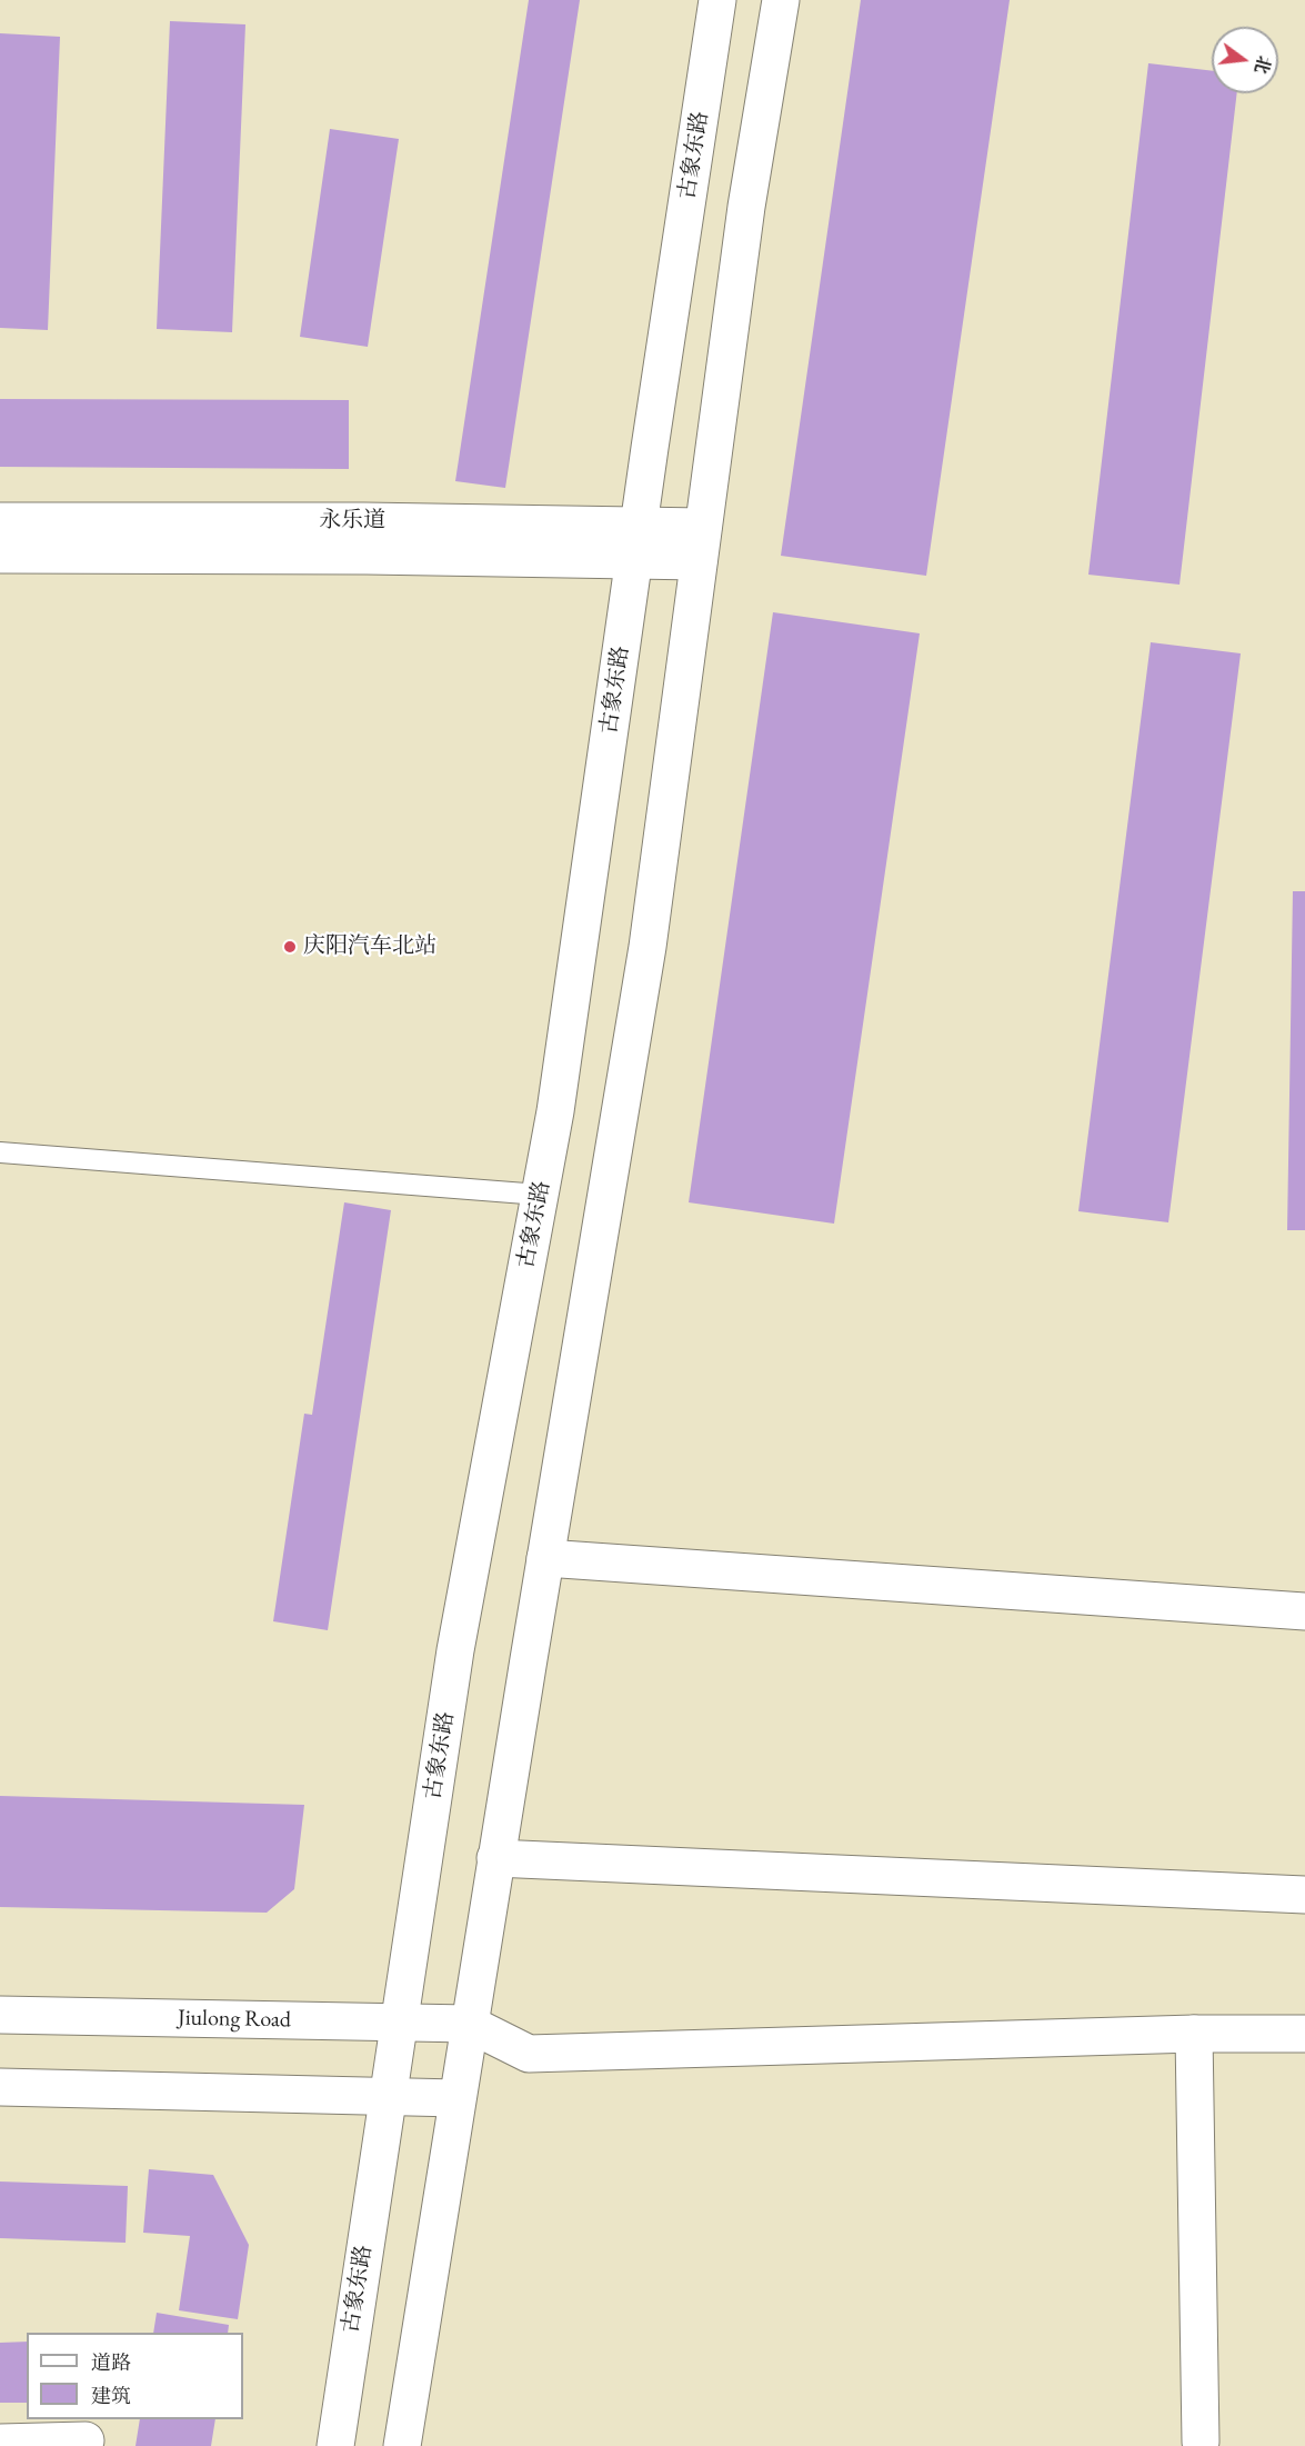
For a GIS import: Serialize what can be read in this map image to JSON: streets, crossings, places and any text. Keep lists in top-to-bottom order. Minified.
{"streets":{"main road":["古象东路","永乐道","Jiulong Road"]},"crossings":[["古象东路","永乐道"],["古象东路","Jiulong Road"]],"places":["庆阳汽车北站"],"legend":["道路","建筑"],"north":"right"}
